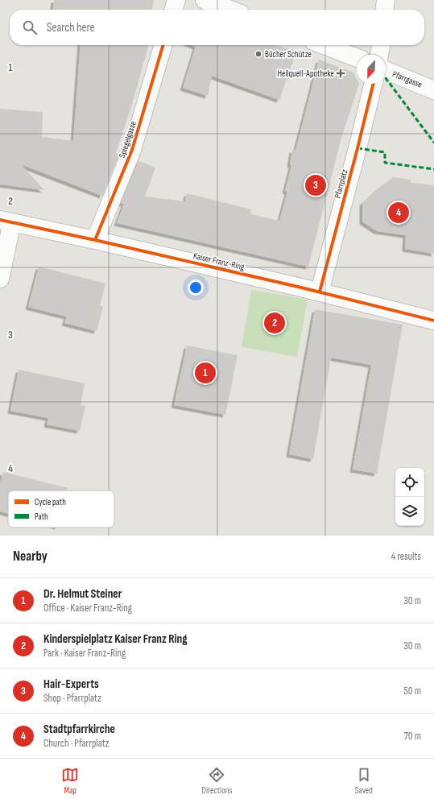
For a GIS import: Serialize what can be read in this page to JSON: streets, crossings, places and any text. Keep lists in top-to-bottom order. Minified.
{"streets":{"street":["Pfarrgasse","Spiegelgasse","Pfarrplatz","Kaiser Franz-Ring"]},"crossings":[["Spiegelgasse","Kaiser Franz-Ring"],["Pfarrplatz","Kaiser Franz-Ring"]],"places":{"other":["Bücher Schütze"],"health":["Heilquell-Apotheke"]},"legend":["Cycle path","Path"],"north":"bottom","page":{"search":"Search here","pins":["3","4","2","1"],"heading":["Nearby","4 results"],"list":[{"mark":"1","name":"Dr. Helmut Steiner","note":"Office · Kaiser Franz-Ring","value":"30 m"},{"mark":"2","name":"Kinderspielplatz Kaiser Franz Ring","note":"Park · Kaiser Franz-Ring","value":"30 m"},{"mark":"3","name":"Hair-Experts","note":"Shop · Pfarrplatz","value":"50 m"},{"mark":"4","name":"Stadtpfarrkirche","note":"Church · Pfarrplatz","value":"70 m"}],"nav":["Map","Directions","Saved"]},"grid":{"rows":["1","2","3","4"]}}
